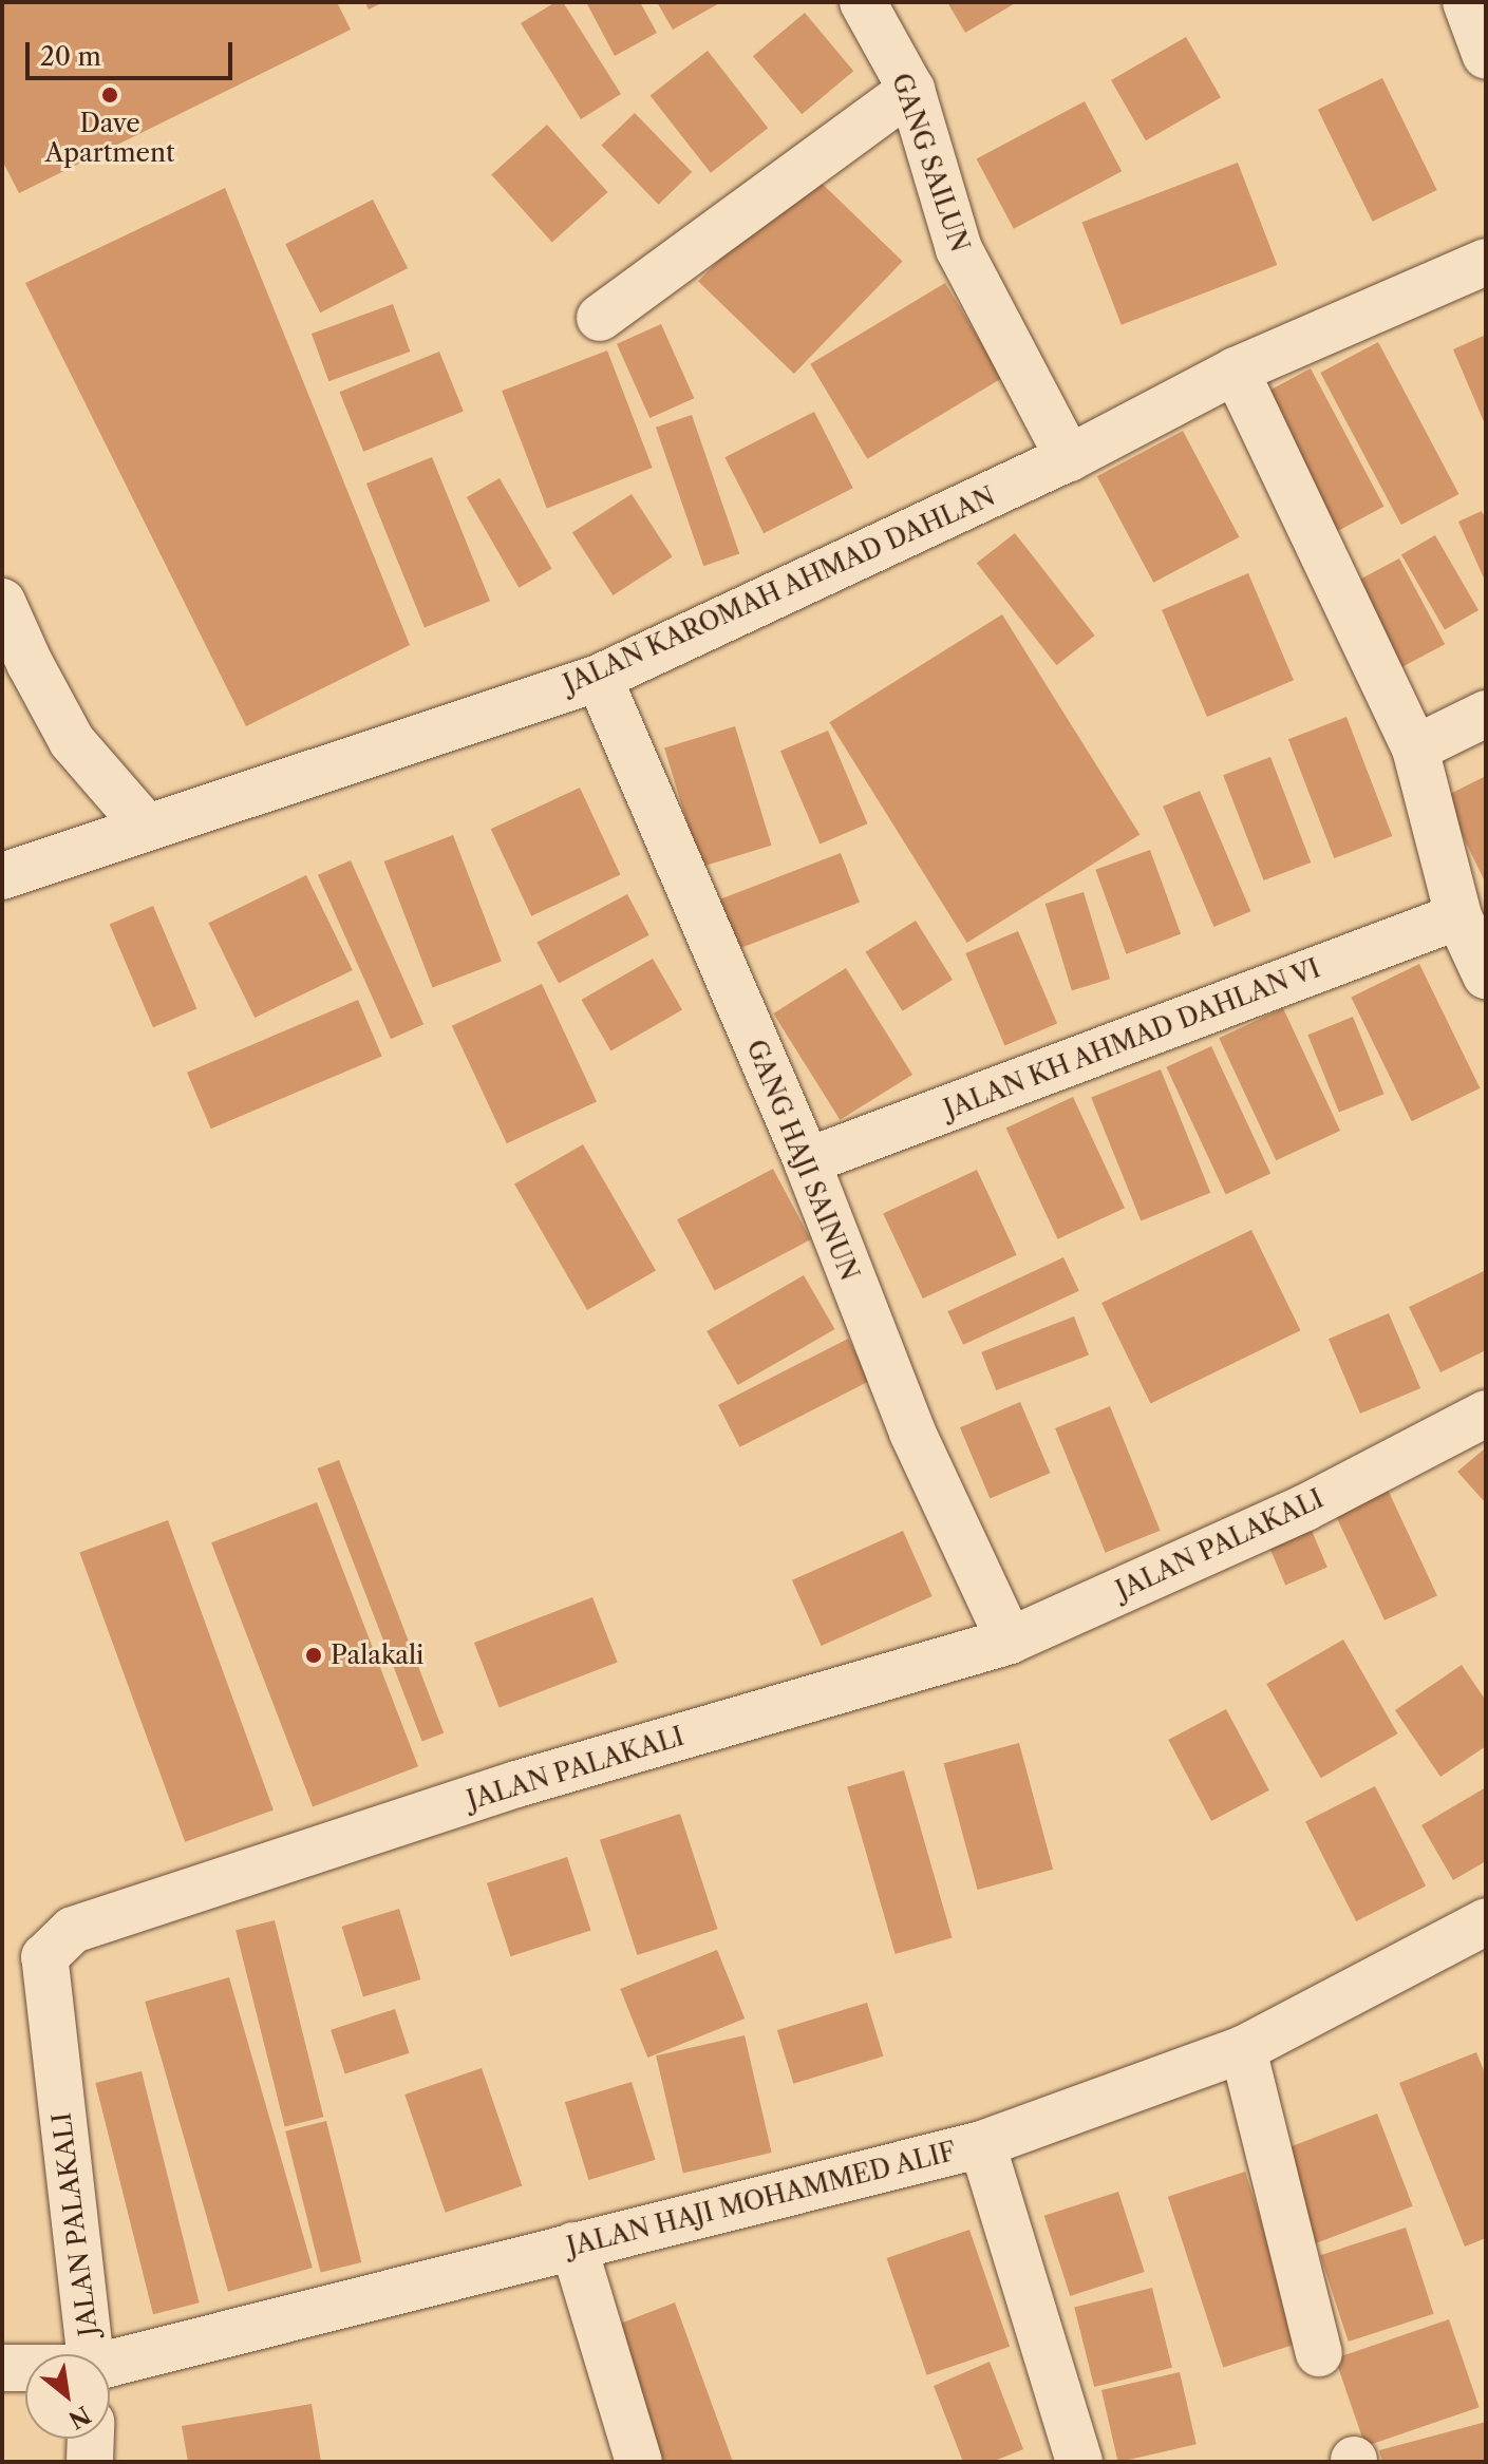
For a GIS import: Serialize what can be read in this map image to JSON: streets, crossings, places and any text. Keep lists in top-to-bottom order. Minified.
{"streets":{"street":["GANG SAILUN","JALAN KAROMAH AHMAD DAHLAN","JALAN KH AHMAD DAHLAN VI","GANG HAJI SAINUN","JALAN PALAKALI","JALAN HAJI MOHAMMED ALIF"]},"crossings":[["GANG SAILUN","JALAN KAROMAH AHMAD DAHLAN"],["JALAN KAROMAH AHMAD DAHLAN","GANG HAJI SAINUN"],["JALAN KH AHMAD DAHLAN VI","GANG HAJI SAINUN"],["GANG HAJI SAINUN","JALAN PALAKALI"]],"places":["Dave Apartment","Palakali"],"scale_bar":"20 m","north":"bottom right"}
